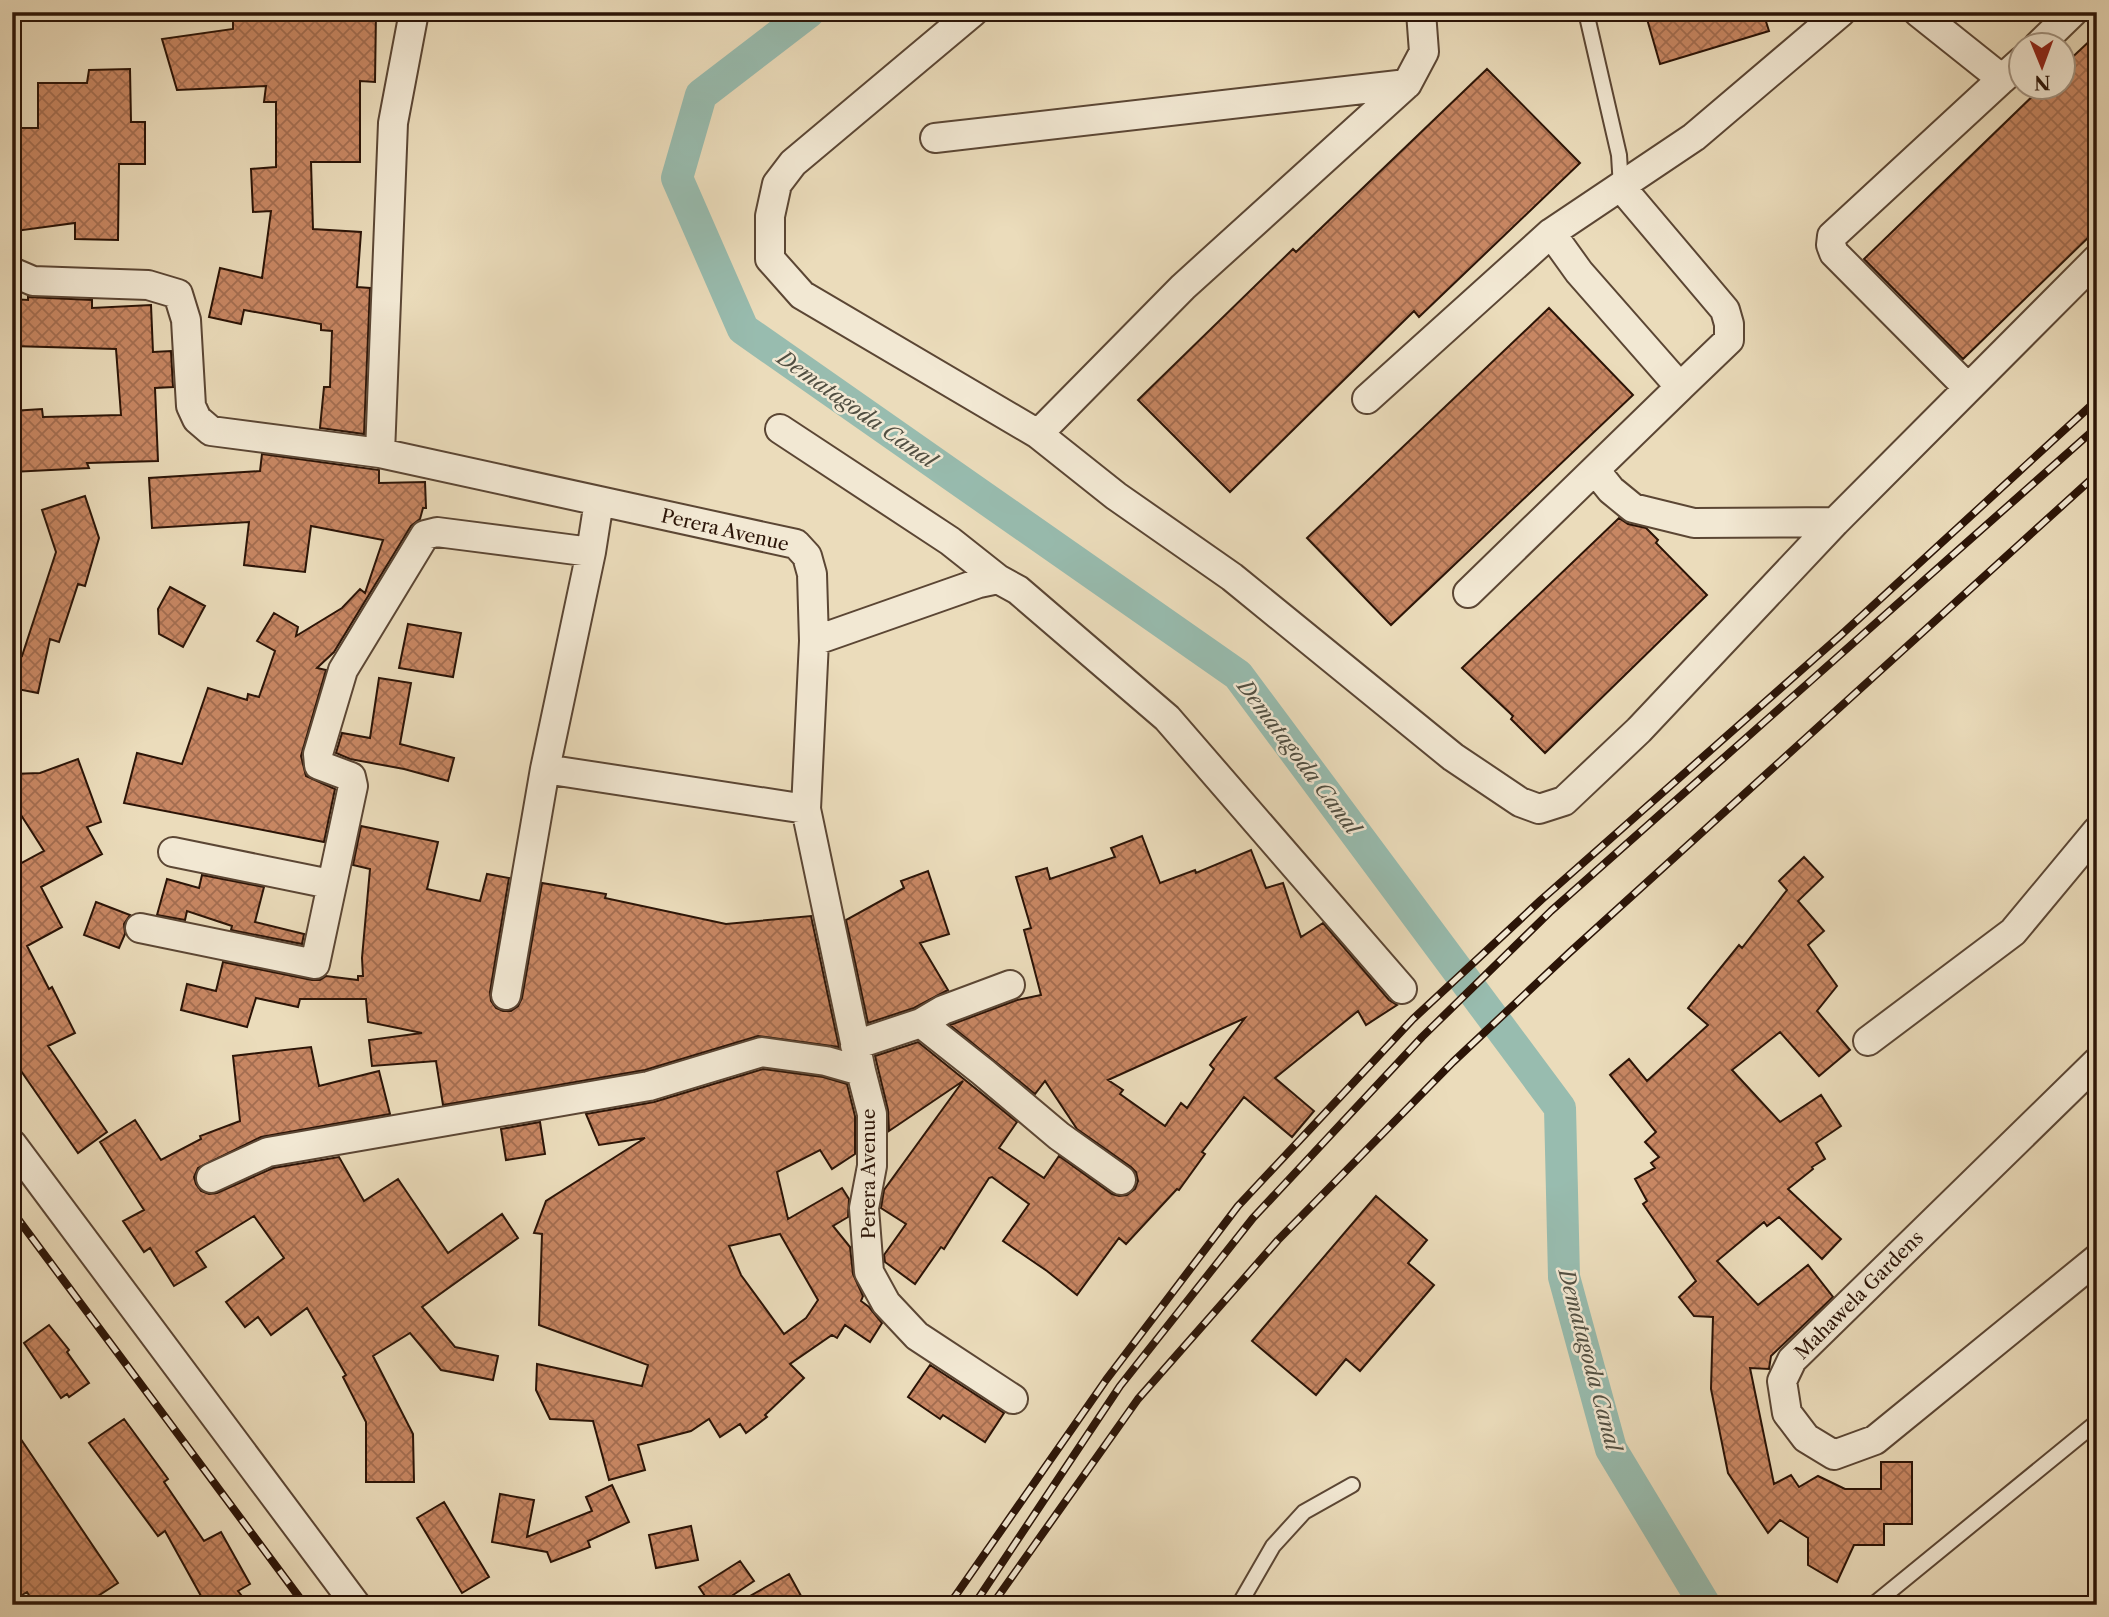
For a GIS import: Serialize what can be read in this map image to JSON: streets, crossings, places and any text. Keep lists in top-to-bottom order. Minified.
{"streets":{"street":["Perera Avenue","Mahawela Gardens"]},"water":["Dematagoda Canal"],"north":"bottom"}
